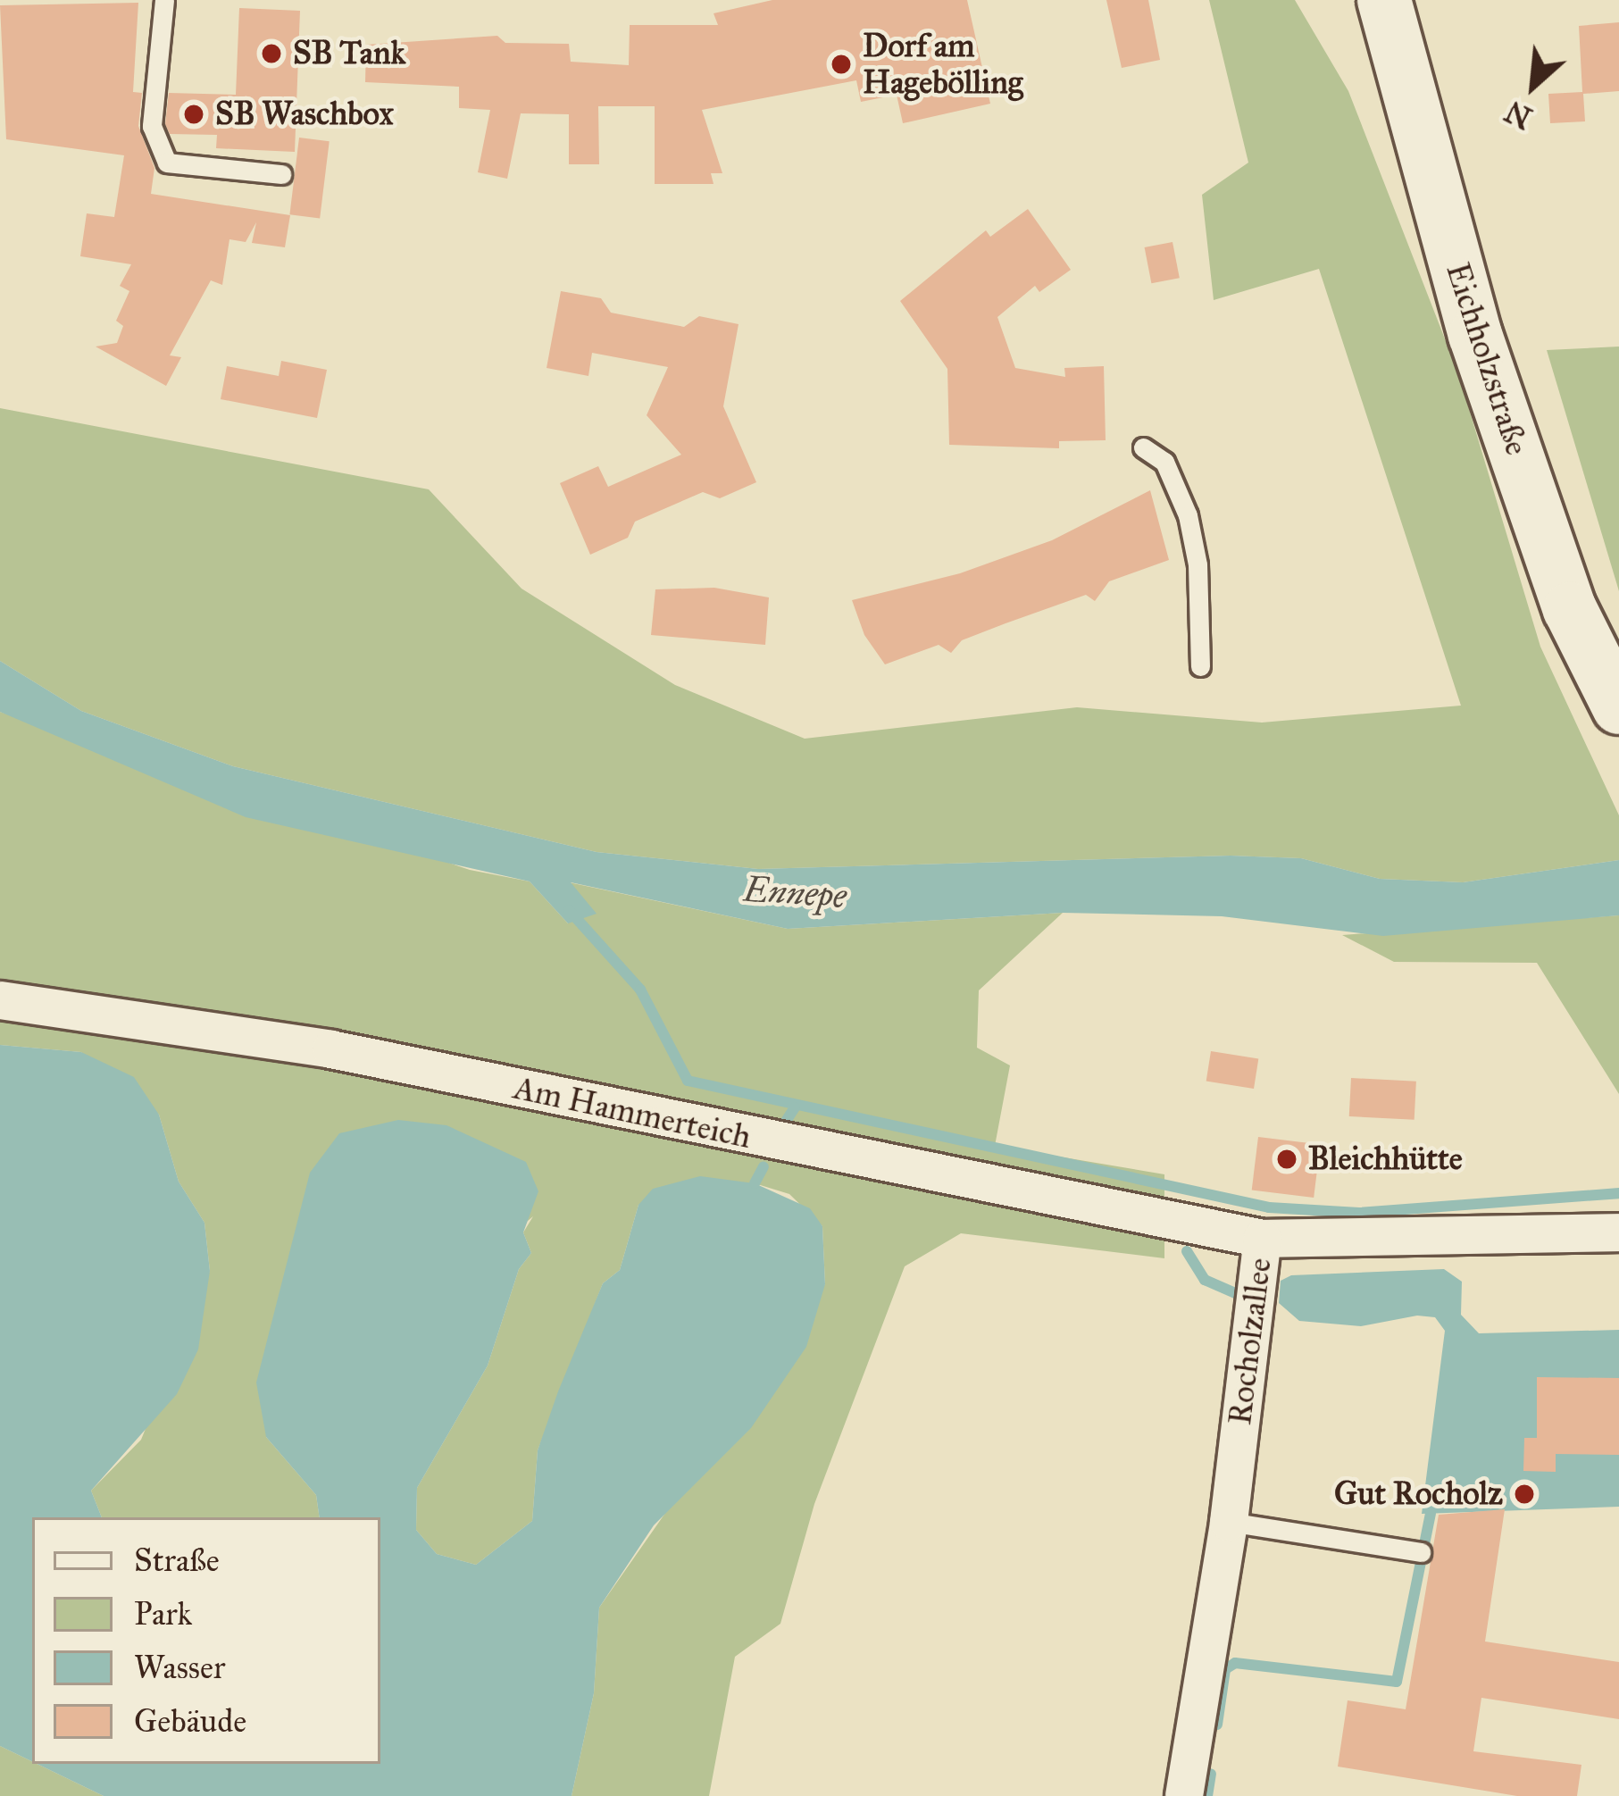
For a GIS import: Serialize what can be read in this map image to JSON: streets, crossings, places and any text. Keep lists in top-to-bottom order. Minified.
{"streets":{"main road":["Eichholzstraße"],"street":["Am Hammerteich","Rocholzallee"]},"crossings":[["Am Hammerteich","Rocholzallee"]],"water":["Ennepe"],"places":["SB Tank","Dorf am Hagebölling","SB Waschbox","Bleichhütte","Gut Rocholz"],"legend":["Straße","Park","Wasser","Gebäude"],"north":"bottom left"}
